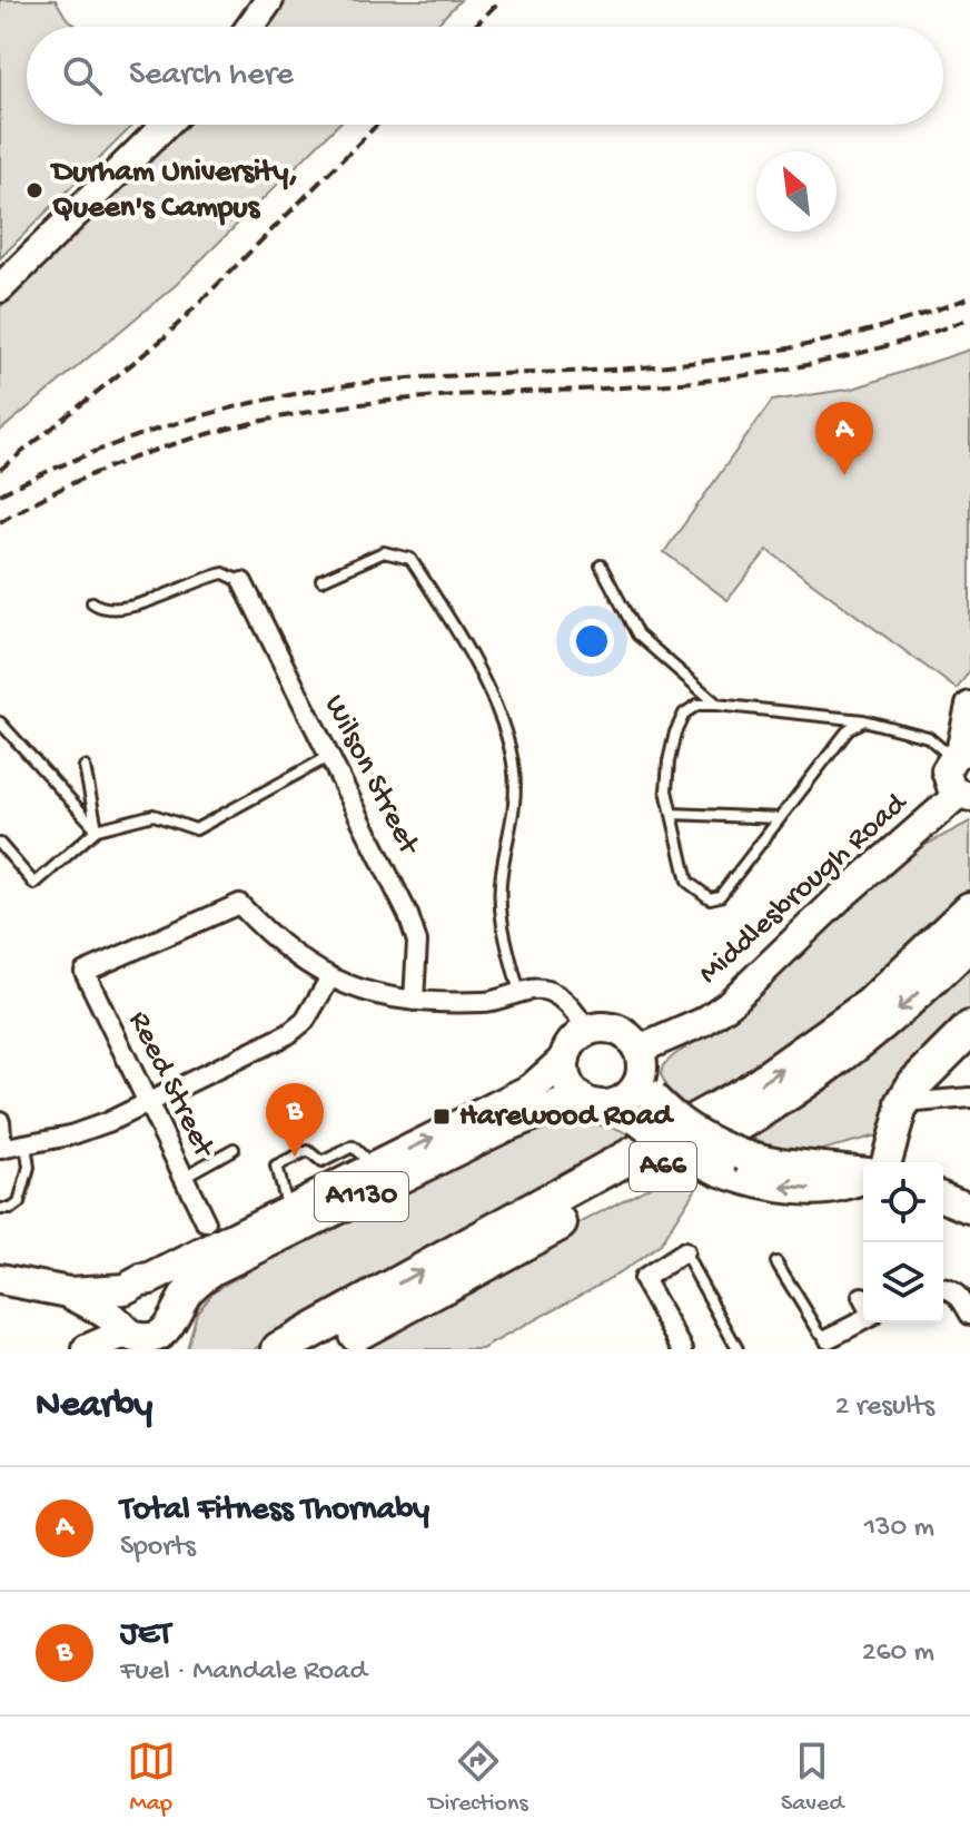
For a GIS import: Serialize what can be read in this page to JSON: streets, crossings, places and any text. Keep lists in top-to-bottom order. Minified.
{"streets":{"highway":["A66"],"main road":["Middlesbrough Road","A1130"],"street":["Wilson Street","Reed Street"]},"crossings":[["Middlesbrough Road","A1130"]],"places":{"other":["Durham University, Queen's Campus"],"transit":["Harewood Road"]},"north":"top left","page":{"search":"Search here","pins":["A","B"],"heading":["Nearby","2 results"],"list":[{"mark":"A","name":"Total Fitness Thornaby","note":"Sports","value":"130 m"},{"mark":"B","name":"JET","note":"Fuel · Mandale Road","value":"260 m"}],"nav":["Map","Directions","Saved"]}}
